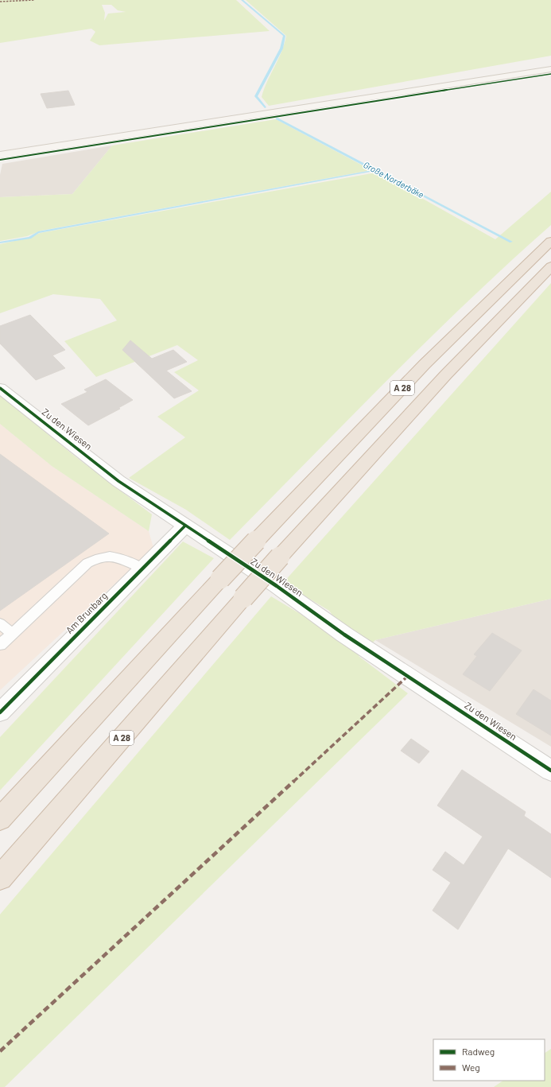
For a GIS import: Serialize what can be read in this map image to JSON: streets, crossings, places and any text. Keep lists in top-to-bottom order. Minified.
{"streets":{"highway":["A 28"],"street":["Zu den Wiesen","Am Brunbarg"]},"crossings":[["Zu den Wiesen","Am Brunbarg"]],"water":["Große Norderbäke"],"legend":["Radweg","Weg"]}
